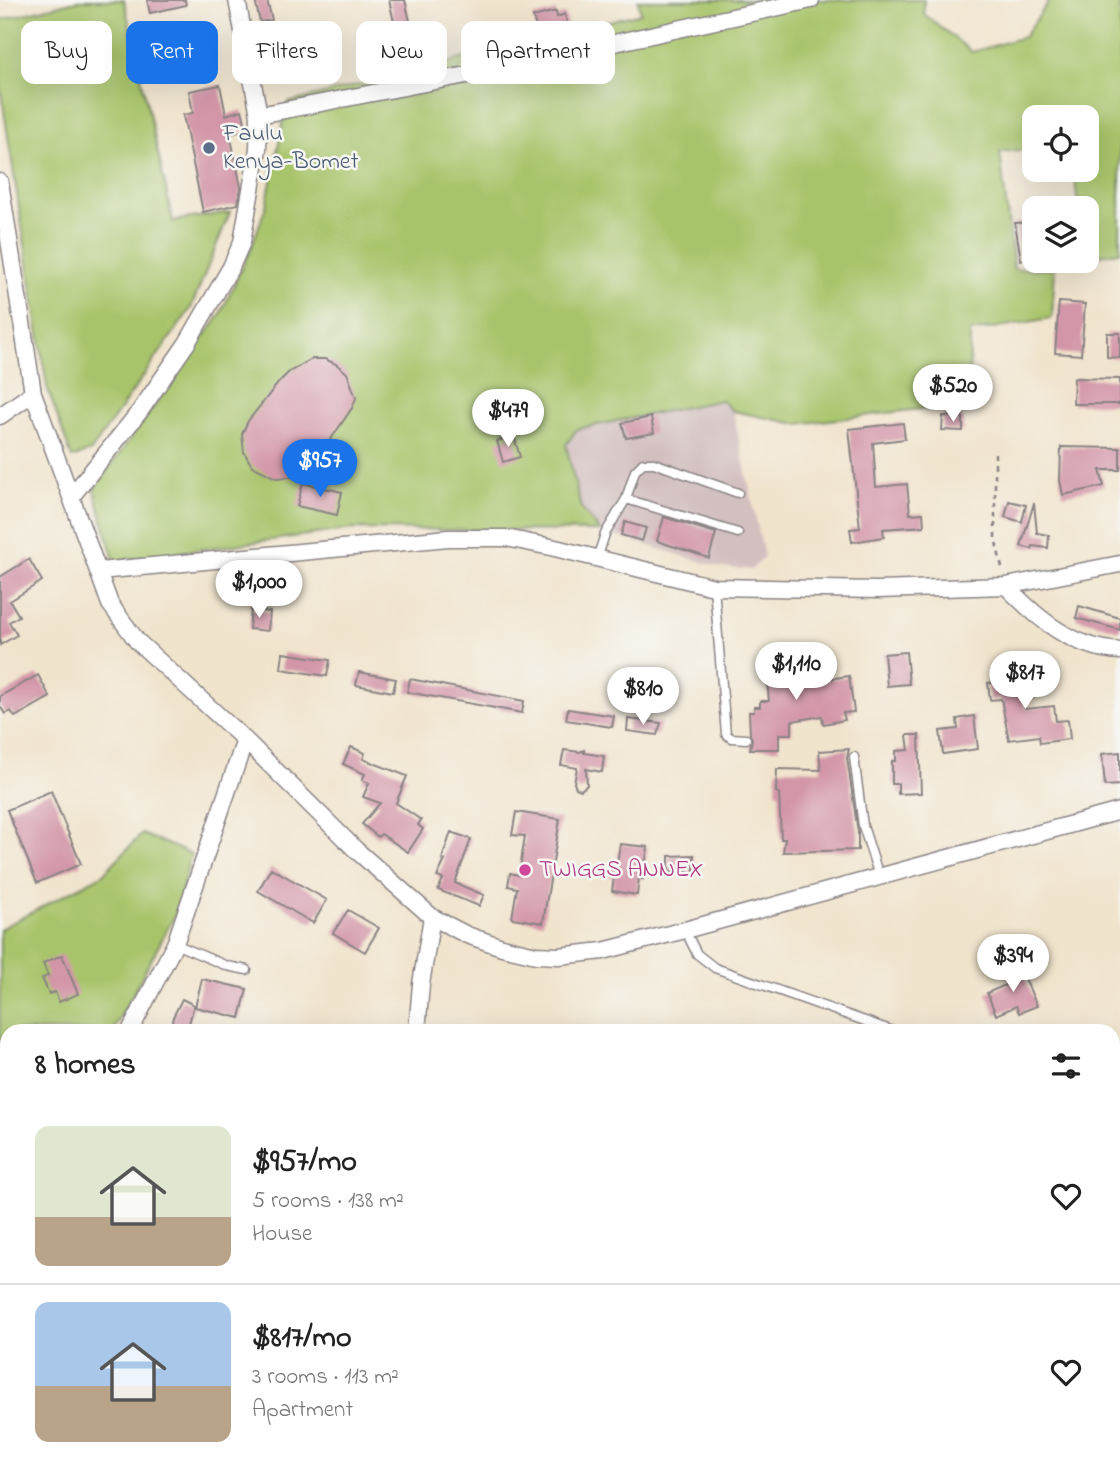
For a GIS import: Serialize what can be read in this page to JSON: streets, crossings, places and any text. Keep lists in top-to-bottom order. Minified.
{"places":["Faulu Kenya-Bomet","TWIGGS ANNEX"],"page":{"chip":["Buy","Rent","Filters","New","Apartment"],"price":["$520","$479","$957","$1,000","$1,110","$817","$810","$394"],"heading":"8 homes","list":[{"name":"$957/mo","note":"5 rooms · 138 m² · House"},{"name":"$817/mo","note":"3 rooms · 113 m² · Apartment"}]}}
